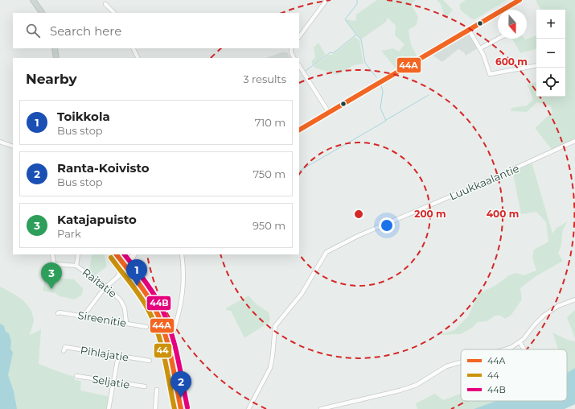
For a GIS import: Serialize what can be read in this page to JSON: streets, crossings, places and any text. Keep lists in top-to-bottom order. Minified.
{"streets":{"street":["Luukkaalantie","Raitatie","Sireenitie","Pihlajatie","Seljatie"]},"crossings":[["Raitatie","Sireenitie"]],"lines":["transit line 44A","transit line 44B","transit line 44"],"legend":["44A","44","44B"],"north":"bottom","page":{"map_buttons":["+","−"],"search":"Search here","heading":["Nearby","3 results"],"list":[{"mark":"1","name":"Toikkola","note":"Bus stop","value":"710 m"},{"mark":"2","name":"Ranta-Koivisto","note":"Bus stop","value":"750 m"},{"mark":"3","name":"Katajapuisto","note":"Park","value":"950 m"}],"pins":["1","3","2"]},"rings":["600 m","200 m","400 m"]}
